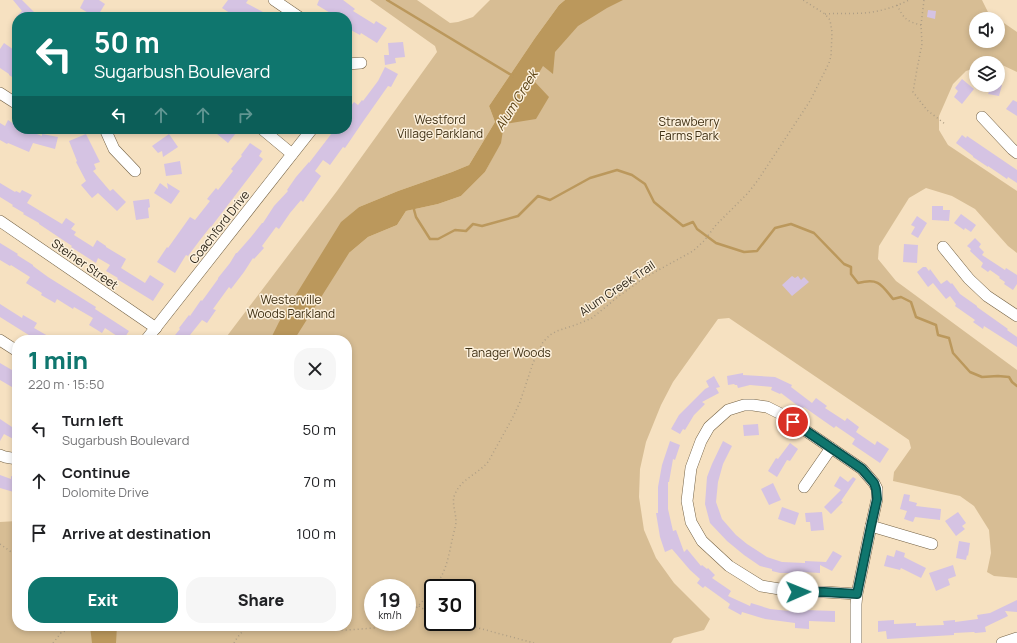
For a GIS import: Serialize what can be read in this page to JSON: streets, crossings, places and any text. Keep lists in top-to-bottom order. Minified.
{"streets":{"street":["Coachford Drive","Steiner Street"],"path":["Alum Creek Trail"]},"crossings":[["Coachford Drive","Steiner Street"]],"water":["Alum Creek"],"parks":["Westford Village Parkland","Strawberry Farms Park","Westerville Woods Parkland","Tanager Woods"],"page":{"turn":["50 m","Sugarbush Boulevard"],"heading":["1 min","220 m · 15:50"],"list":[{"name":"Turn left","note":"Sugarbush Boulevard","value":"50 m"},{"name":"Continue","note":"Dolomite Drive","value":"70 m"},{"name":"Arrive at destination","value":"100 m"}],"buttons":["Exit","Share"],"speed":"19 km/h","limit":"30"}}
